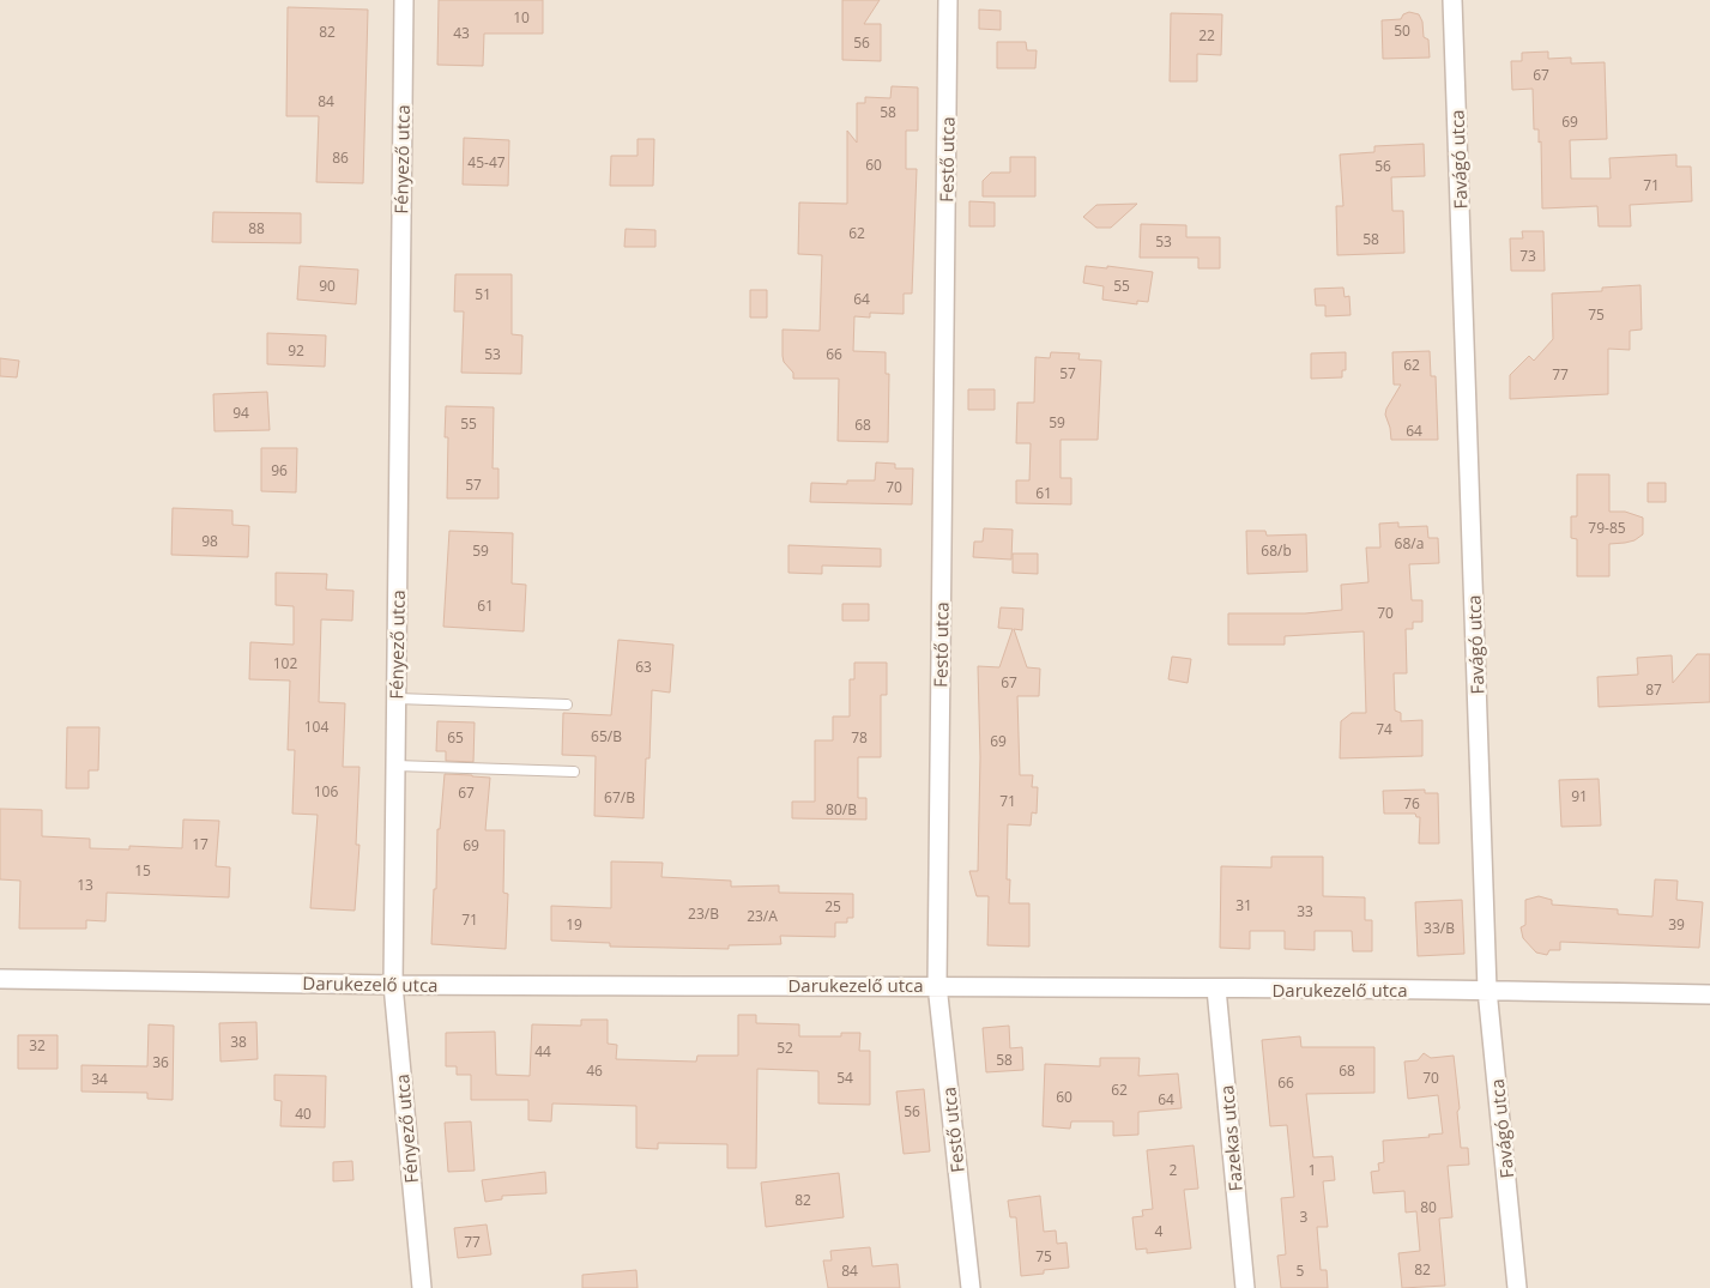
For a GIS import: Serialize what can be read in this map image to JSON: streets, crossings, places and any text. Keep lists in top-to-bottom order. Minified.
{"streets":{"street":["Fényező utca","Festő utca","Favágó utca","Darukezelő utca","Fazekas utca"]},"crossings":[["Fényező utca","Darukezelő utca"],["Festő utca","Darukezelő utca"],["Favágó utca","Darukezelő utca"],["Darukezelő utca","Fazekas utca"]],"house_numbers":["10","50","82","43","22","56","67","84","58","69","86","45-47","60","56","71","88","62","58","53","73","90","55","51","64","75","92","53","66","62","57","77","94","59","55","68","64","96","57","70","61","79-85","98","68/a","59","68/b","61","70","102","63","67","87","104","74","65/B","65","78","69","106","67","91","67/B","71","76","80/B","17","69","15","13","31","25","33","23/B","23/A","71","19","39","33/B","38","32","52","44","58","36","46","68","54","70","34","66","62","60","64","56","40","2","1","82","80","3","4","77","75","82","84","5"]}
